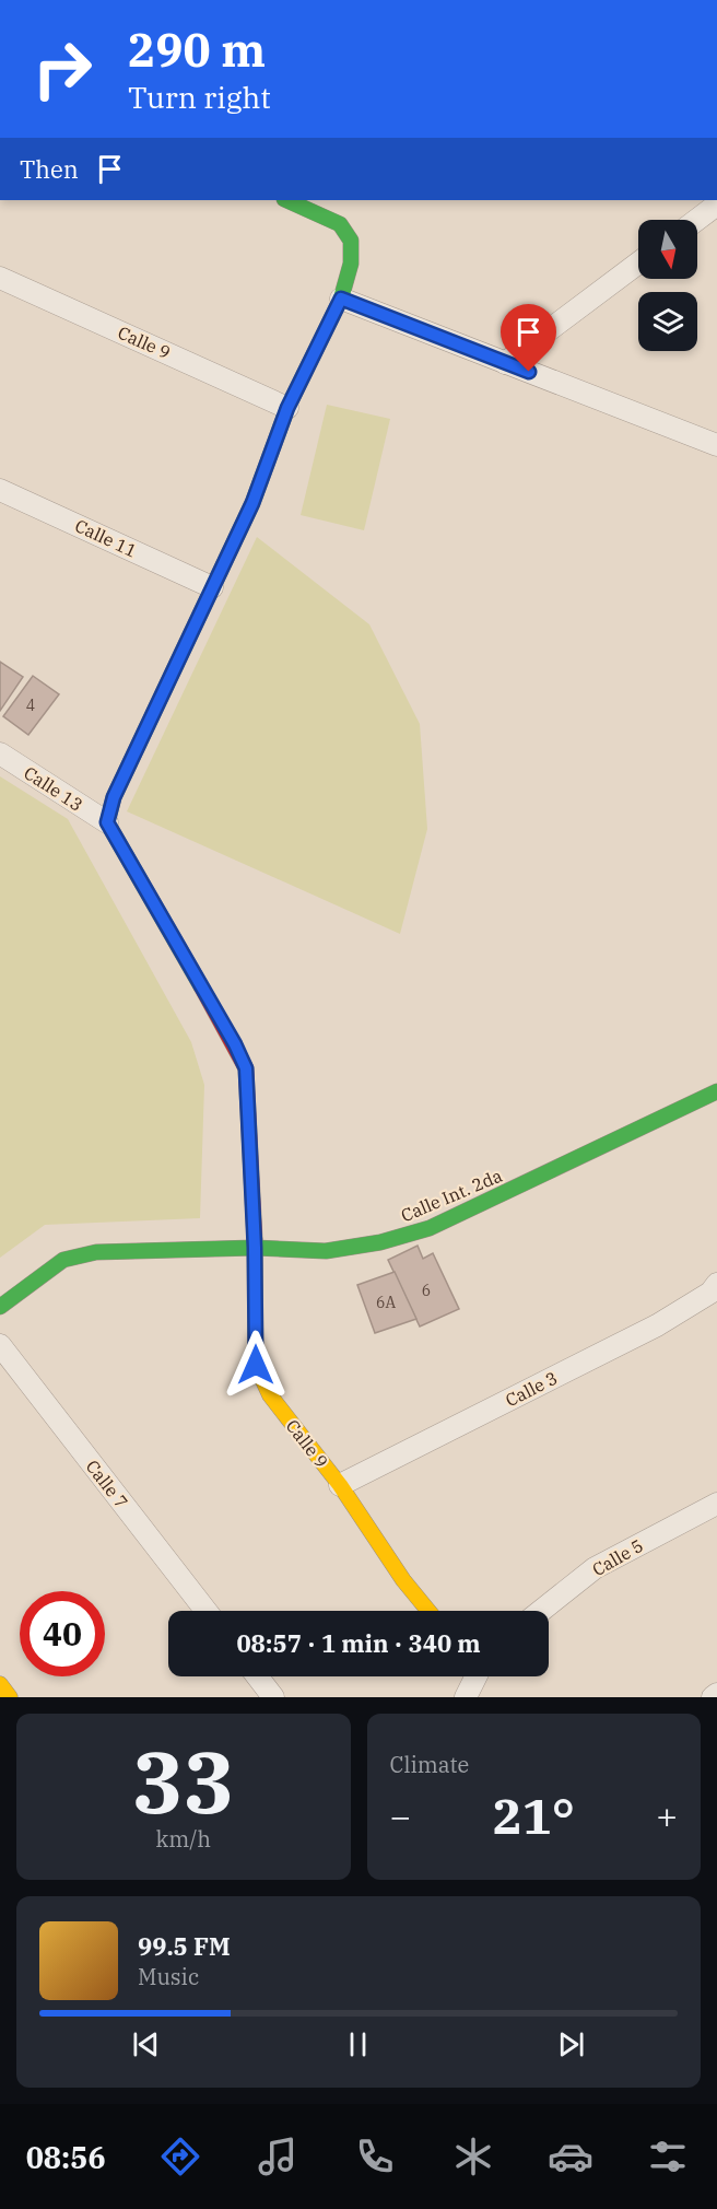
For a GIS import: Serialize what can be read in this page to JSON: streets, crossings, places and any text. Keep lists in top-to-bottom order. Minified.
{"streets":{"street":["Calle 9","Calle 11","Calle 13","Calle Int. 2da","Calle 3","Calle 7","Calle 5"]},"crossings":[["Calle 9","Calle 13"],["Calle 9","Calle Int. 2da"],["Calle 9","Calle 3"]],"house_numbers":["4","6","6A"],"north":"bottom","page":{"turn":["290 m","Turn right"],"then":"Then","limit":"40","trip":"08:57 · 1 min · 340 m","tile":[["33","km/h"],"Climate"],"heat":["−","21°","+"],"song":["99.5 FM","Music"],"tabs":"08:56"}}
